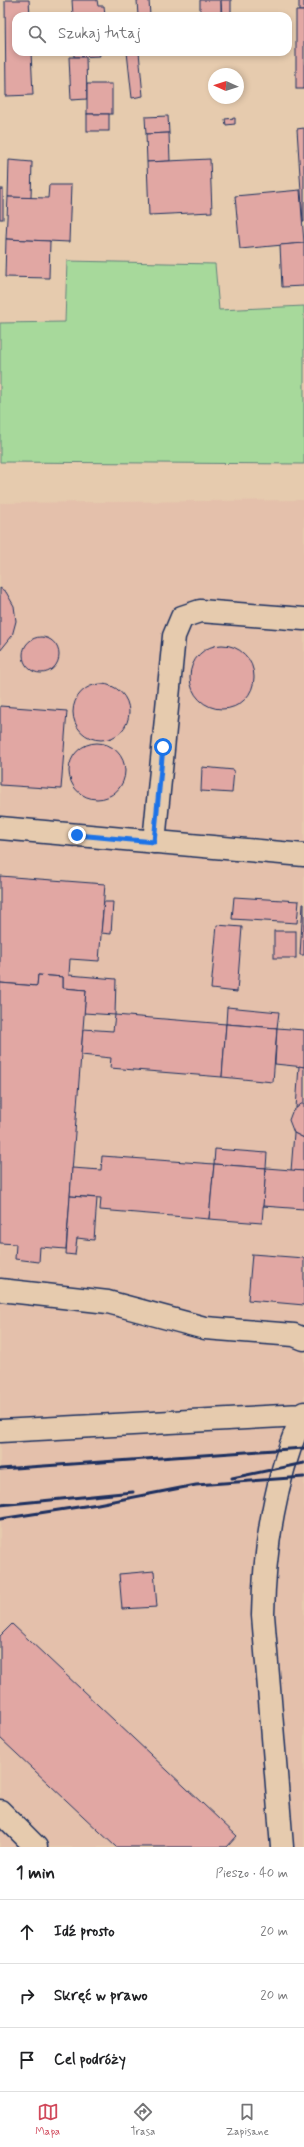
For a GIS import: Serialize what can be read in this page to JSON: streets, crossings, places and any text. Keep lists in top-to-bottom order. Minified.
{"north":"left","page":{"search":"Szukaj tutaj","heading":["1 min","Pieszo · 40 m"],"list":[["Idź prosto","20 m"],["Skręć w prawo","20 m"],"Cel podróży"],"nav":["Mapa","Trasa","Zapisane"]}}
